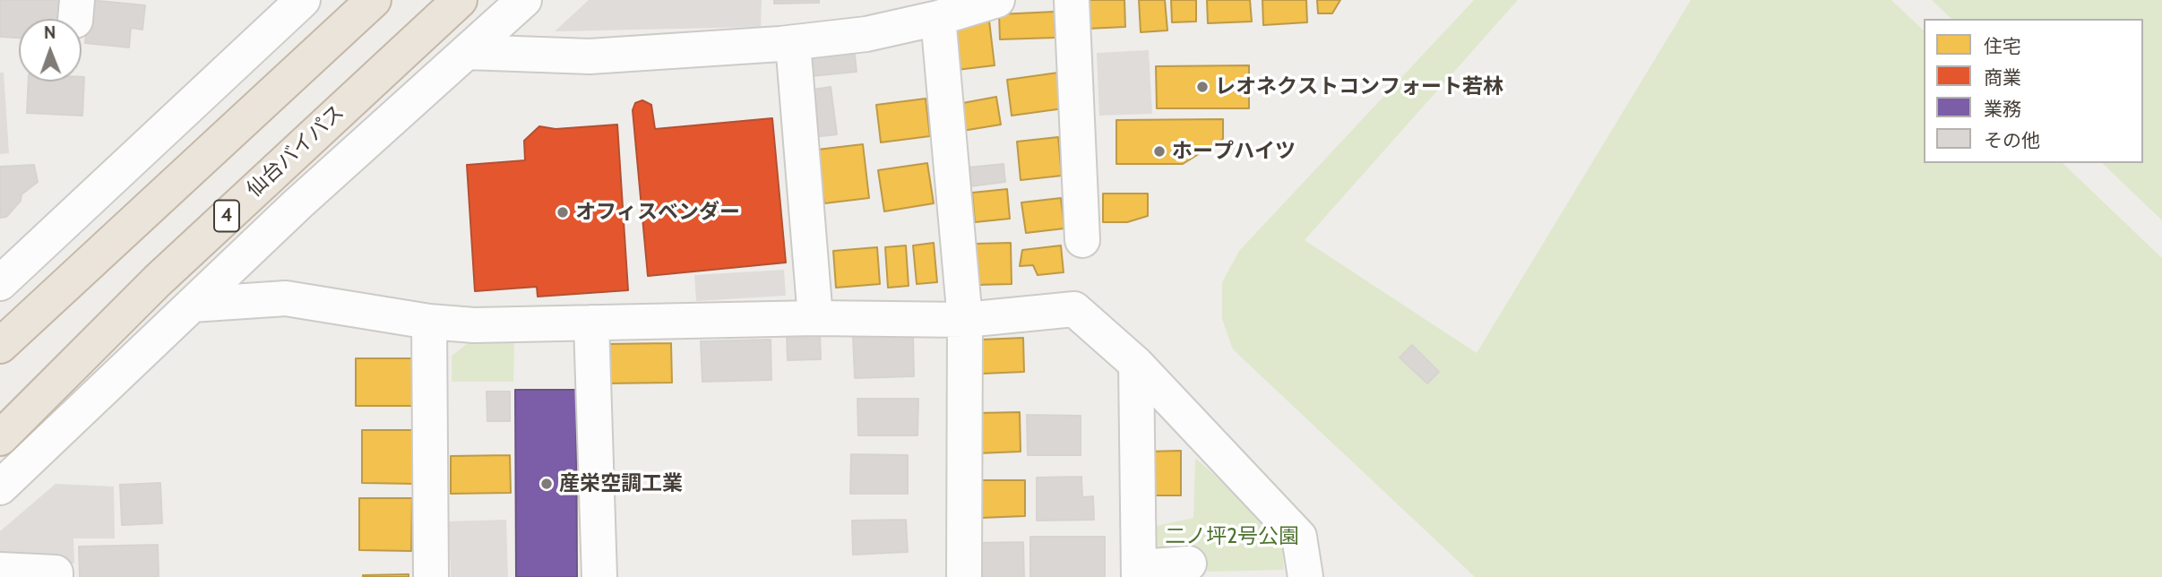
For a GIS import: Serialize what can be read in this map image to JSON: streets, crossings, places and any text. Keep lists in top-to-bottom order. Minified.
{"streets":{"highway":["仙台バイパス","4"]},"parks":["二ノ坪2号公園"],"places":["レオネクストコンフォート若林","ホープハイツ","オフィスベンダー","産栄空調工業"],"legend":["住宅","商業","業務","その他"],"north":"top"}
